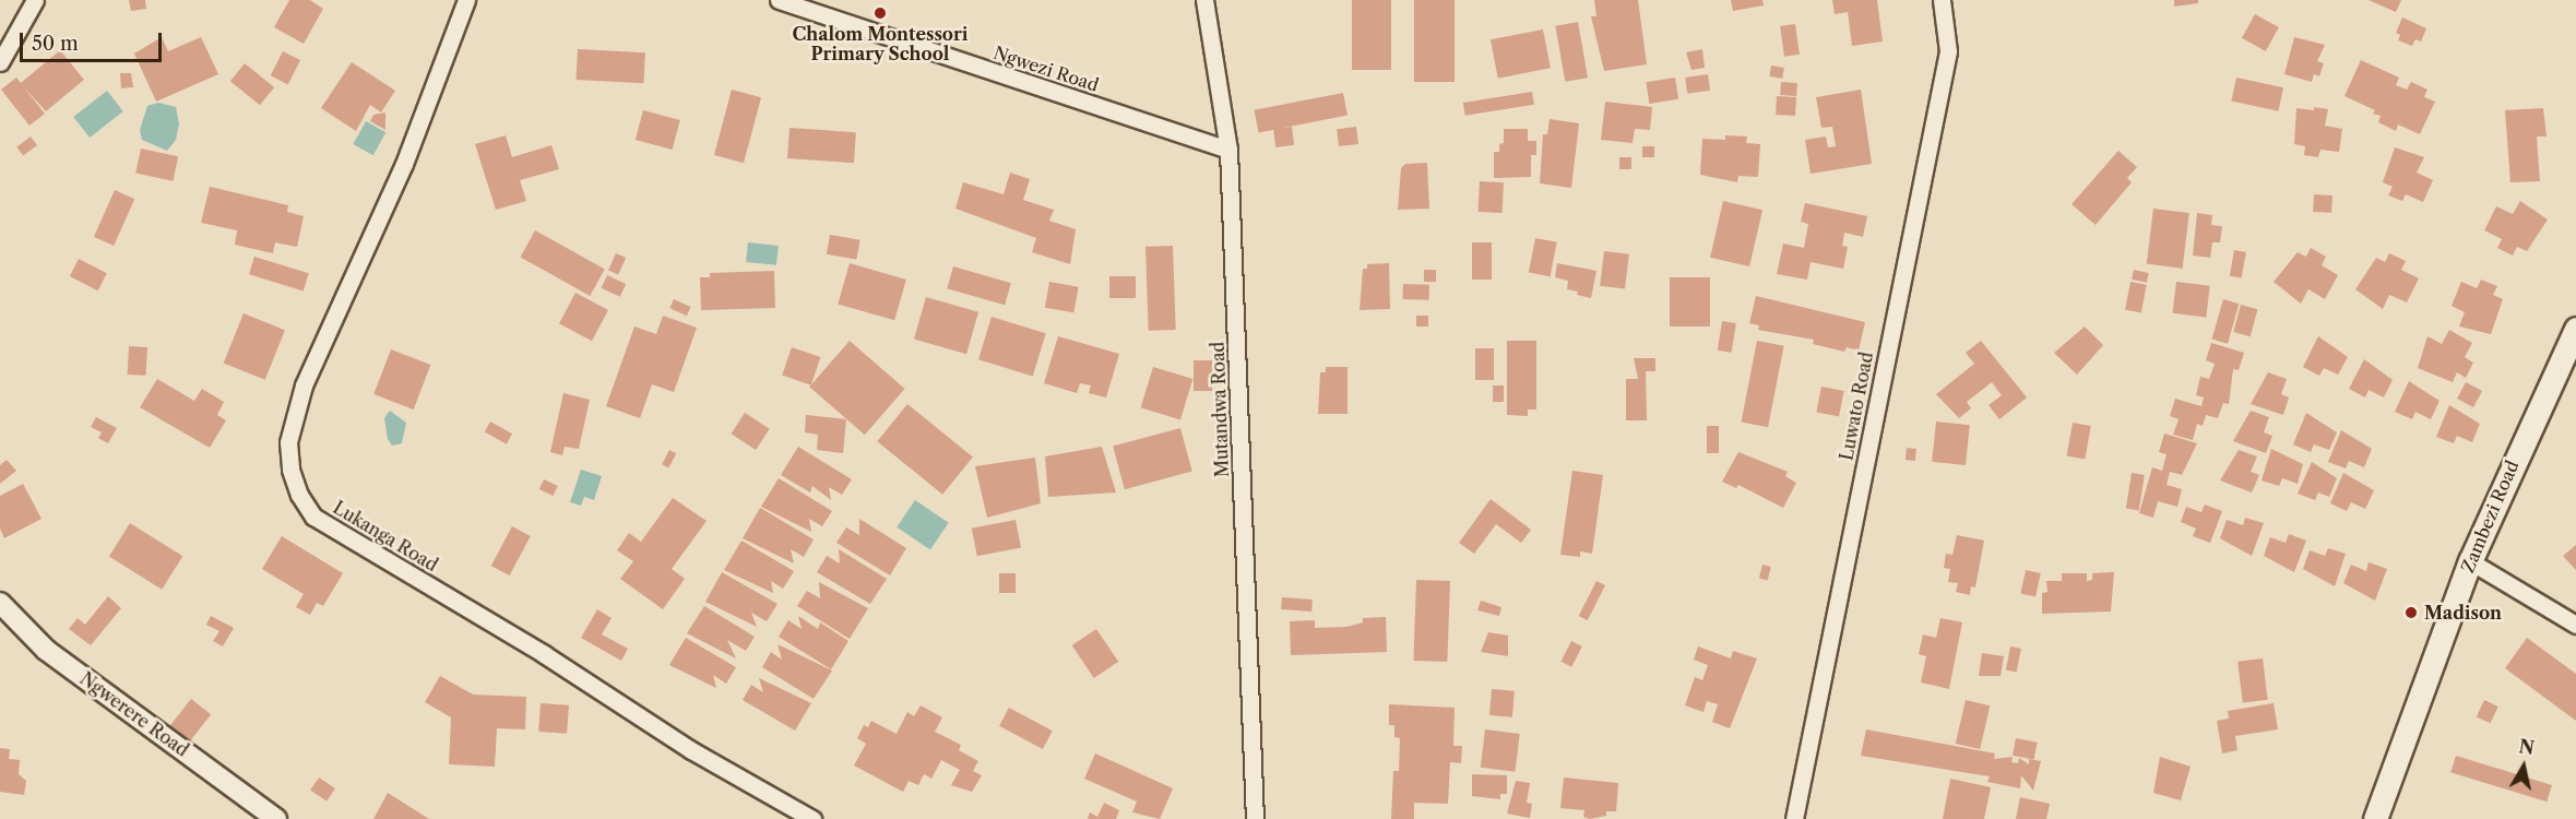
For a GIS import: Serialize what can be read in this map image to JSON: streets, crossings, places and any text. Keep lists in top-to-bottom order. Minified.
{"streets":{"main road":["Zambezi Road"],"street":["Ngwezi Road","Luwato Road","Mutandwa Road","Lukanga Road","Ngwerere Road"]},"crossings":[["Ngwezi Road","Mutandwa Road"]],"places":["Chalom Montessori Primary School","Madison"],"scale_bar":"50 m","north":"top"}
